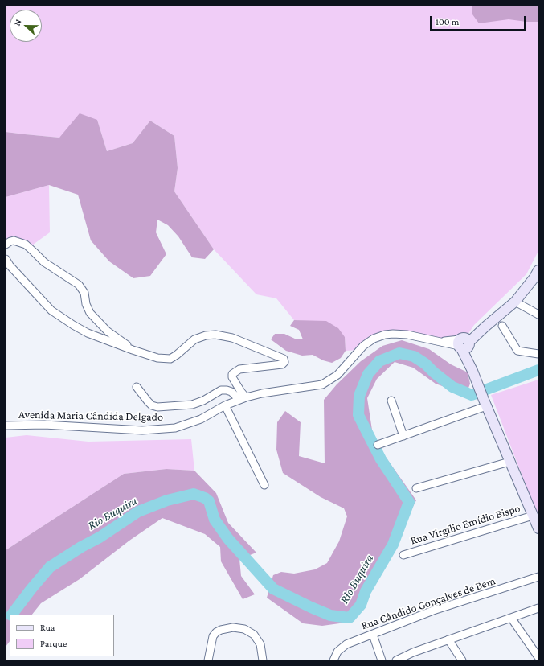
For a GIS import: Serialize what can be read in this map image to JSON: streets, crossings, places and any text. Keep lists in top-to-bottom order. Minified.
{"streets":{"street":["Avenida Maria Cândida Delgado","Rua Virgílio Emídio Bispo","Rua Cândido Gonçalves de Bem"]},"water":["Rio Buquira"],"legend":["Rua","Parque"],"scale_bar":"100 m","north":"left"}
